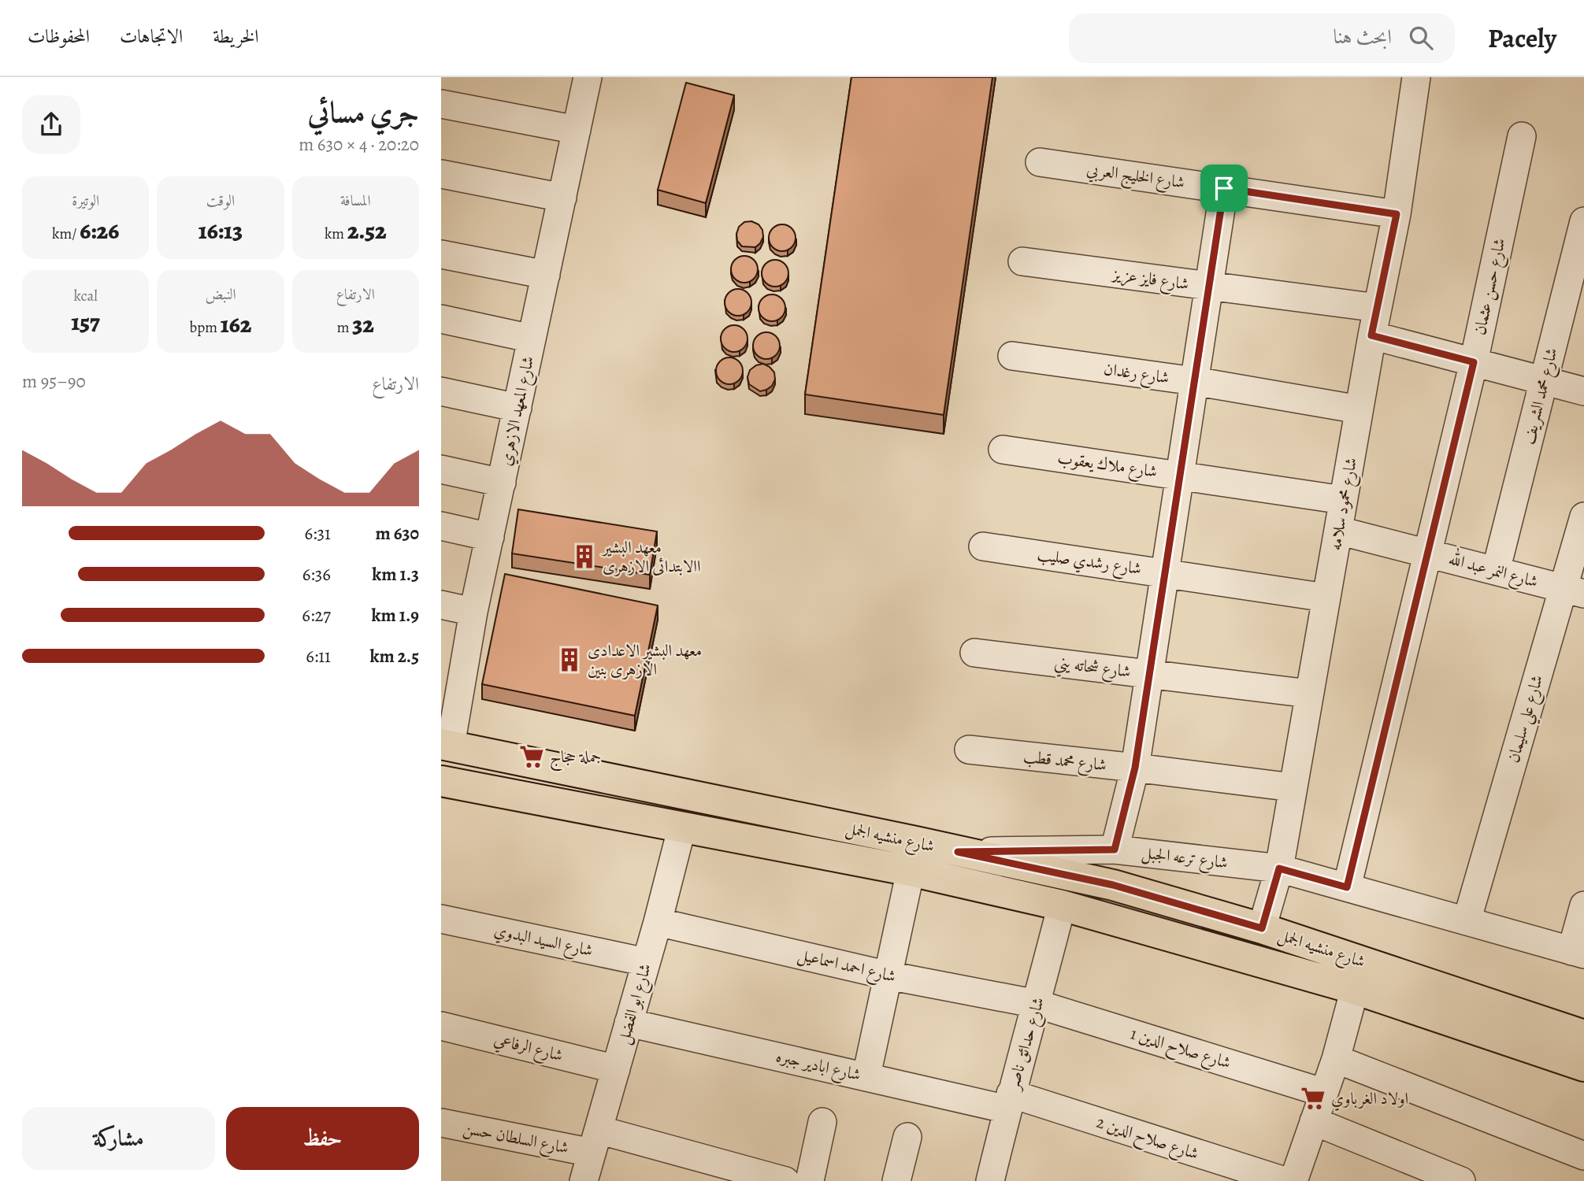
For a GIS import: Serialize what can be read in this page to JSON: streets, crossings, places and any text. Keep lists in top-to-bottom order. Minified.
{"streets":{"main road":["شارع منشيه الجمل"],"street":["شارع الخليج العربي","شارع فايز عزيز","شارع حسن عثمان","شارع رغدان","شارع محمد الشريف","شارع المعهد الازهري","شارع ملاك يعقوب","شارع محمود سلامه","شارع رشدي صليب","شارع النمر عبد الله","شارع شحاته يني","شارع علي سليمان","شارع محمد قطب","شارع ترعه الجبل","شارع السيد البدوي","شارع احمد اسماعيل","شارع ابو الفضل","شارع حدائق ناصر","شارع الرفاعي","شارع صلاح الدين 1","شارع ابادير جبره","شارع السلطان حسن","شارع صلاح الدين 2"]},"crossings":[["شارع الخليج العربي","شارع محمود سلامه"],["شارع فايز عزيز","شارع محمود سلامه"],["شارع حسن عثمان","شارع النمر عبد الله"],["شارع رغدان","شارع محمود سلامه"],["شارع محمد الشريف","شارع النمر عبد الله"],["شارع المعهد الازهري","شارع منشيه الجمل"],["شارع ملاك يعقوب","شارع محمود سلامه"],["شارع محمود سلامه","شارع رشدي صليب"],["شارع محمود سلامه","شارع النمر عبد الله"],["شارع محمود سلامه","شارع شحاته يني"],["شارع محمود سلامه","شارع محمد قطب"],["شارع محمود سلامه","شارع منشيه الجمل"],["شارع محمود سلامه","شارع ترعه الجبل"],["شارع النمر عبد الله","شارع علي سليمان"],["شارع منشيه الجمل","شارع ترعه الجبل"],["شارع منشيه الجمل","شارع ابو الفضل"],["شارع منشيه الجمل","شارع حدائق ناصر"],["شارع السيد البدوي","شارع ابو الفضل"],["شارع احمد اسماعيل","شارع ابو الفضل"],["شارع احمد اسماعيل","شارع حدائق ناصر"],["شارع احمد اسماعيل","شارع صلاح الدين 1"],["شارع ابو الفضل","شارع الرفاعي"],["شارع ابو الفضل","شارع ابادير جبره"],["شارع ابو الفضل","شارع السلطان حسن"],["شارع حدائق ناصر","شارع صلاح الدين 1"],["شارع حدائق ناصر","شارع ابادير جبره"],["شارع حدائق ناصر","شارع صلاح الدين 2"],["شارع ابادير جبره","شارع صلاح الدين 2"]],"places":{"building":["معهد البشير االابتدائى الازهرى","معهد البشير الاعدادى الازهرى بنين"],"supermarket":["جملة حجاج","اولاد الغرباوي"]},"page":{"header":"Pacely","search":"ابحث هنا","nav":["الخريطة","الاتجاهات","المحفوظات"],"heading":["جري مسائي","20:20 · 4 × 630 m"],"stats":[["المسافة","2.52 km"],["الوقت","16:13"],["الوتيرة","6:26 /km"],["الارتفاع","32 m"],["النبض","162 bpm"],["kcal","157"]],"chart":["الارتفاع","90–95 m"],"list":[{"name":"630 m","note":"6:31"},{"name":"1.3 km","note":"6:36"},{"name":"1.9 km","note":"6:27"},{"name":"2.5 km","note":"6:11"}],"buttons":["حفظ","مشاركة"]}}
